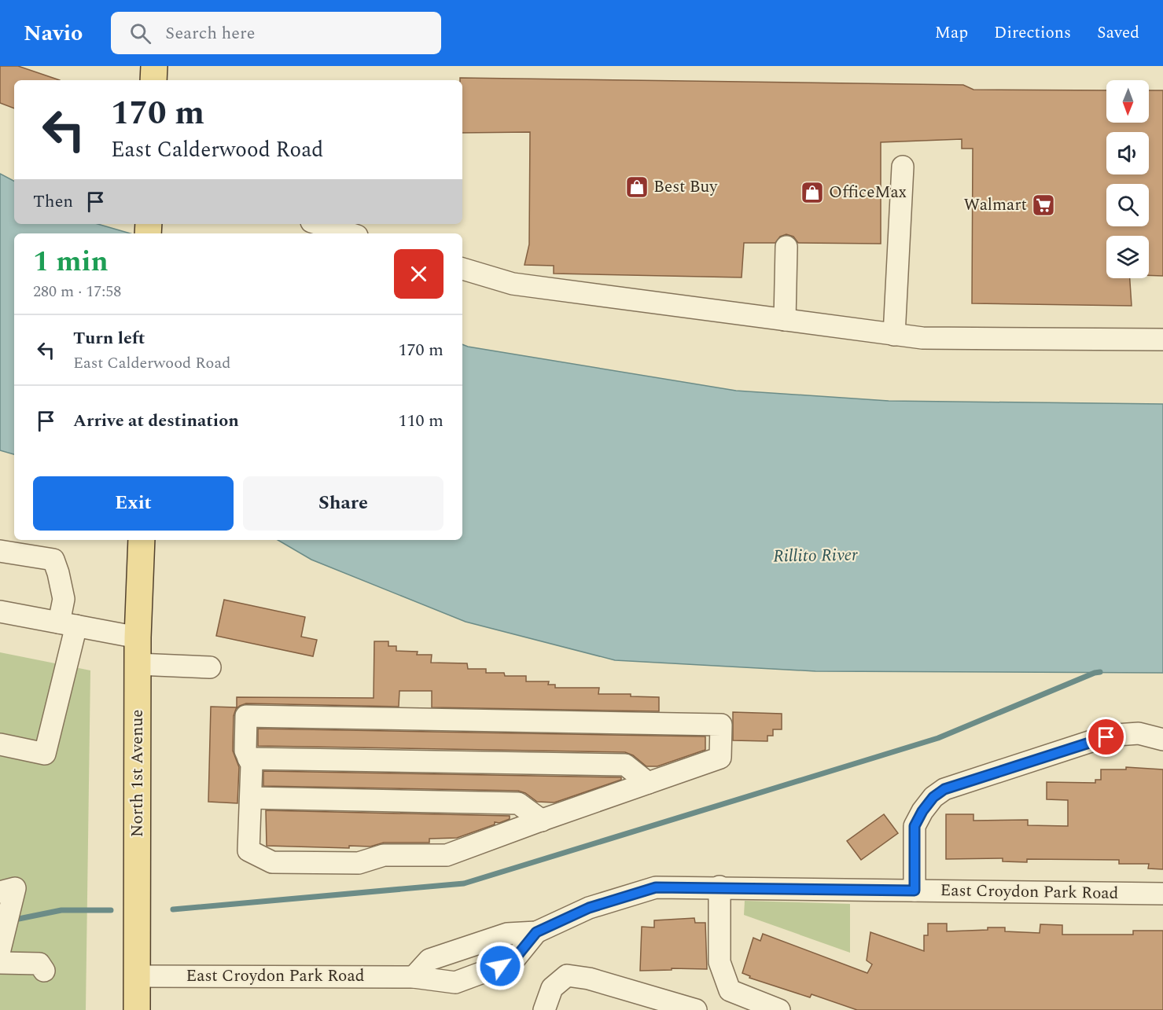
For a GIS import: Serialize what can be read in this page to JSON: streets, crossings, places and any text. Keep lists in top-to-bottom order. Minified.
{"streets":{"main road":["North 1st Avenue"],"street":["East Croydon Park Road"]},"crossings":[["North 1st Avenue","East Croydon Park Road"]],"water":["Rillito River"],"places":{"shop":["Best Buy","OfficeMax"],"supermarket":["Walmart"]},"north":"bottom","page":{"header":"Navio","search":"Search here","nav":["Map","Directions","Saved"],"turn":["170 m","East Calderwood Road"],"then":"Then","heading":["1 min","280 m · 17:58"],"list":[{"name":"Turn left","note":"East Calderwood Road","value":"170 m"},{"name":"Arrive at destination","value":"110 m"}],"buttons":["Exit","Share"]}}
